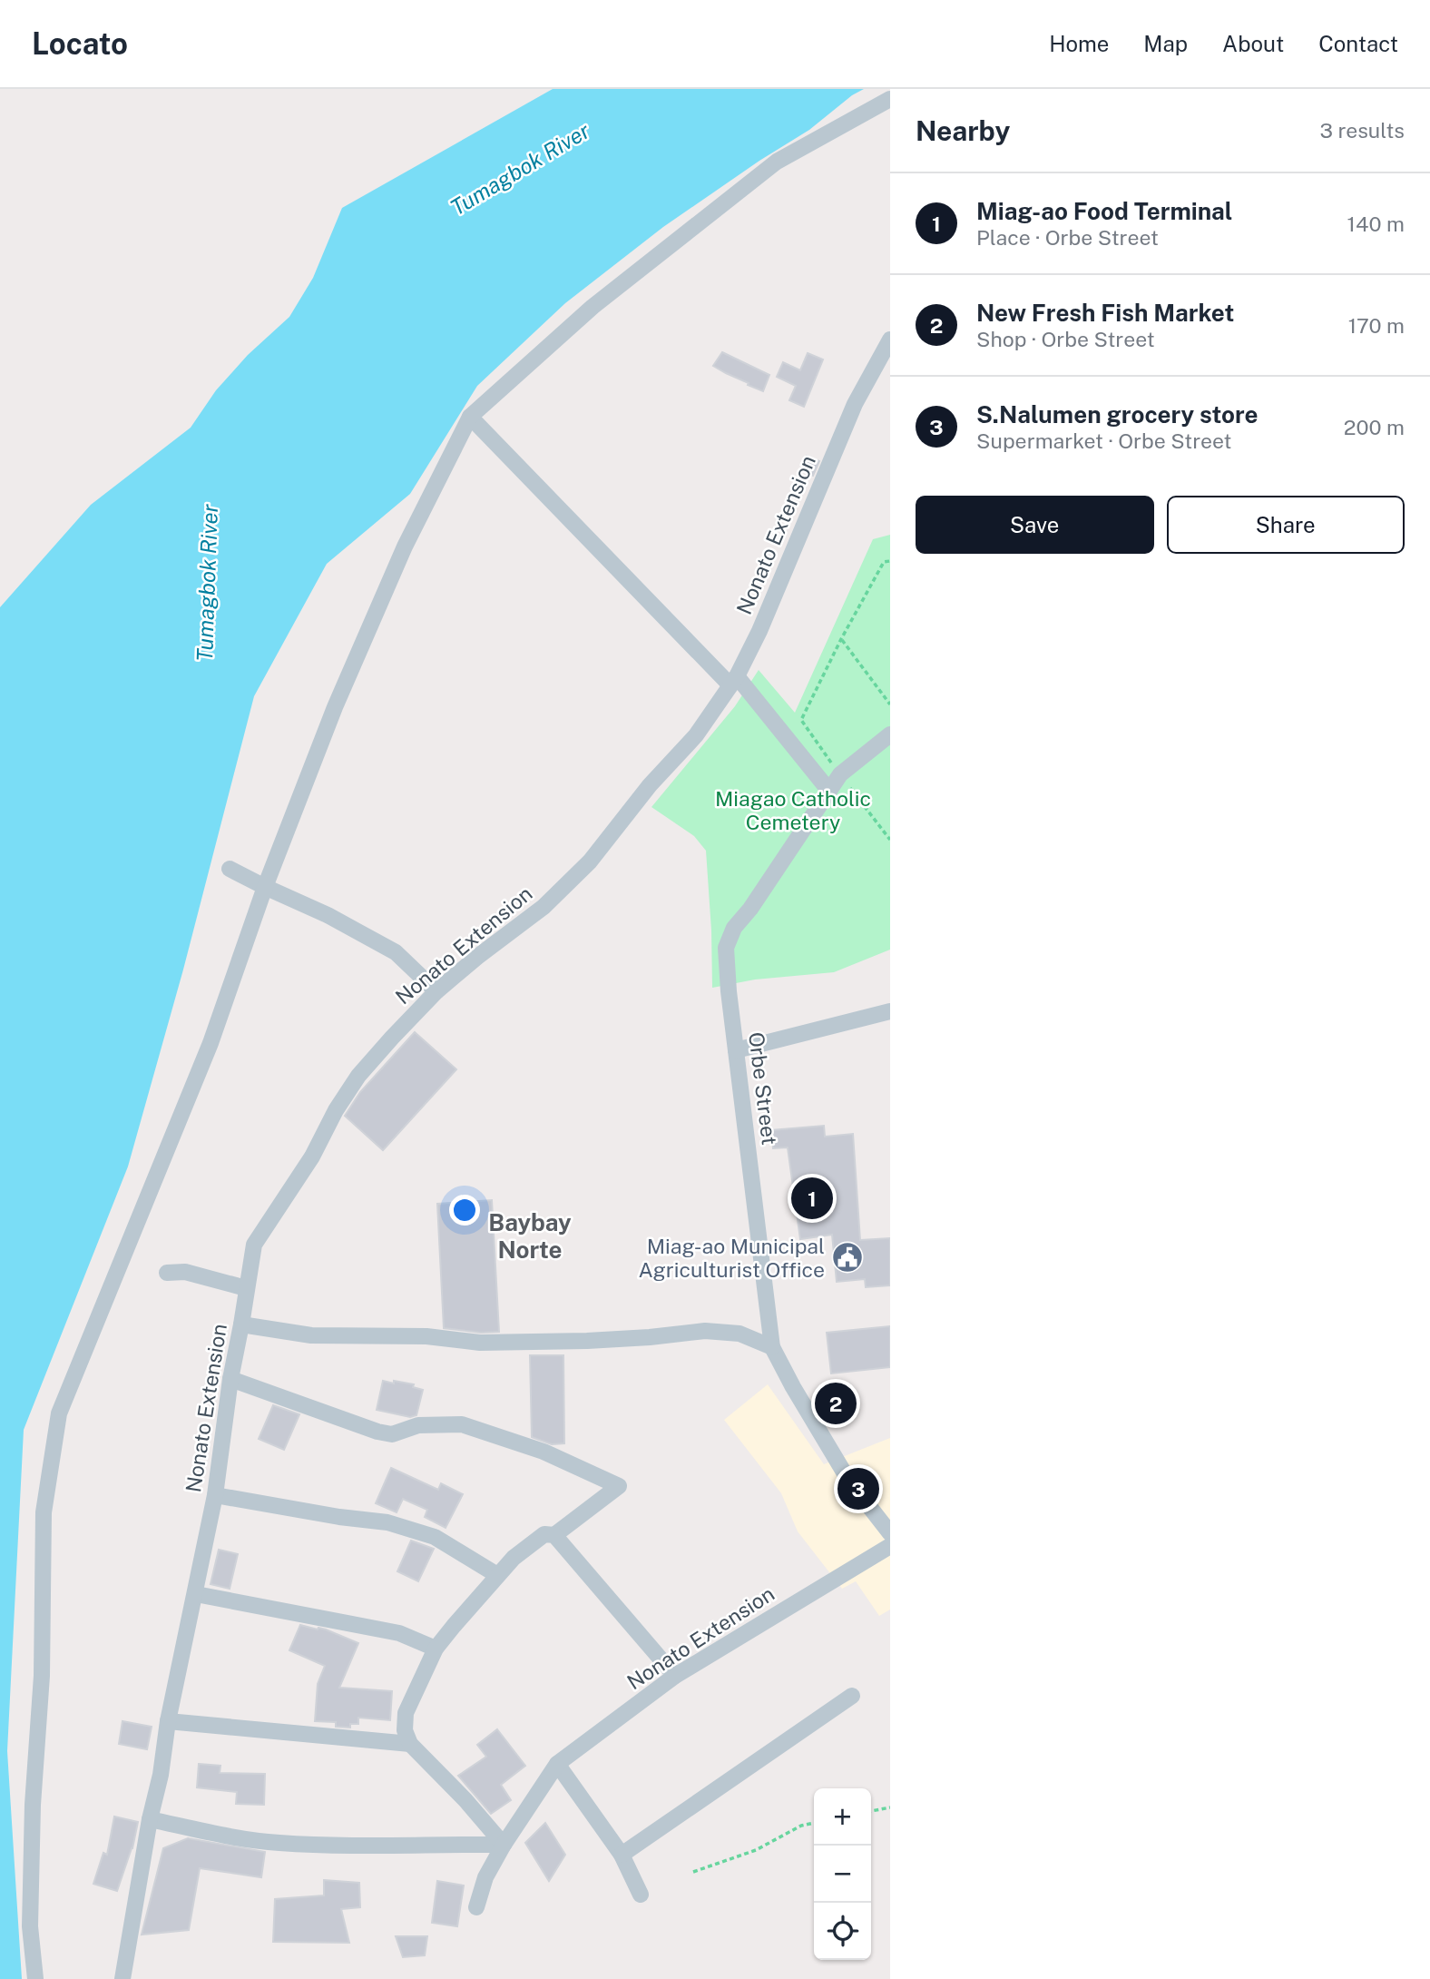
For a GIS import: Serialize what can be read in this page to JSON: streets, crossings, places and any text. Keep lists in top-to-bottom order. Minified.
{"streets":{"street":["Nonato Extension","Orbe Street"]},"districts":["Baybay Norte"],"water":["Tumagbok River"],"parks":["Miagao Catholic Cemetery"],"places":{"public building":["Miag-ao Municipal Agriculturist Office"]},"page":{"header":"Locato","nav":["Home","Map","About","Contact"],"heading":["Nearby","3 results"],"list":[{"mark":"1","name":"Miag-ao Food Terminal","note":"Place · Orbe Street","value":"140 m"},{"mark":"2","name":"New Fresh Fish Market","note":"Shop · Orbe Street","value":"170 m"},{"mark":"3","name":"S.Nalumen grocery store","note":"Supermarket · Orbe Street","value":"200 m"}],"buttons":["Save","Share"],"pins":["1","2","3"],"map_buttons":["+","−"]}}
